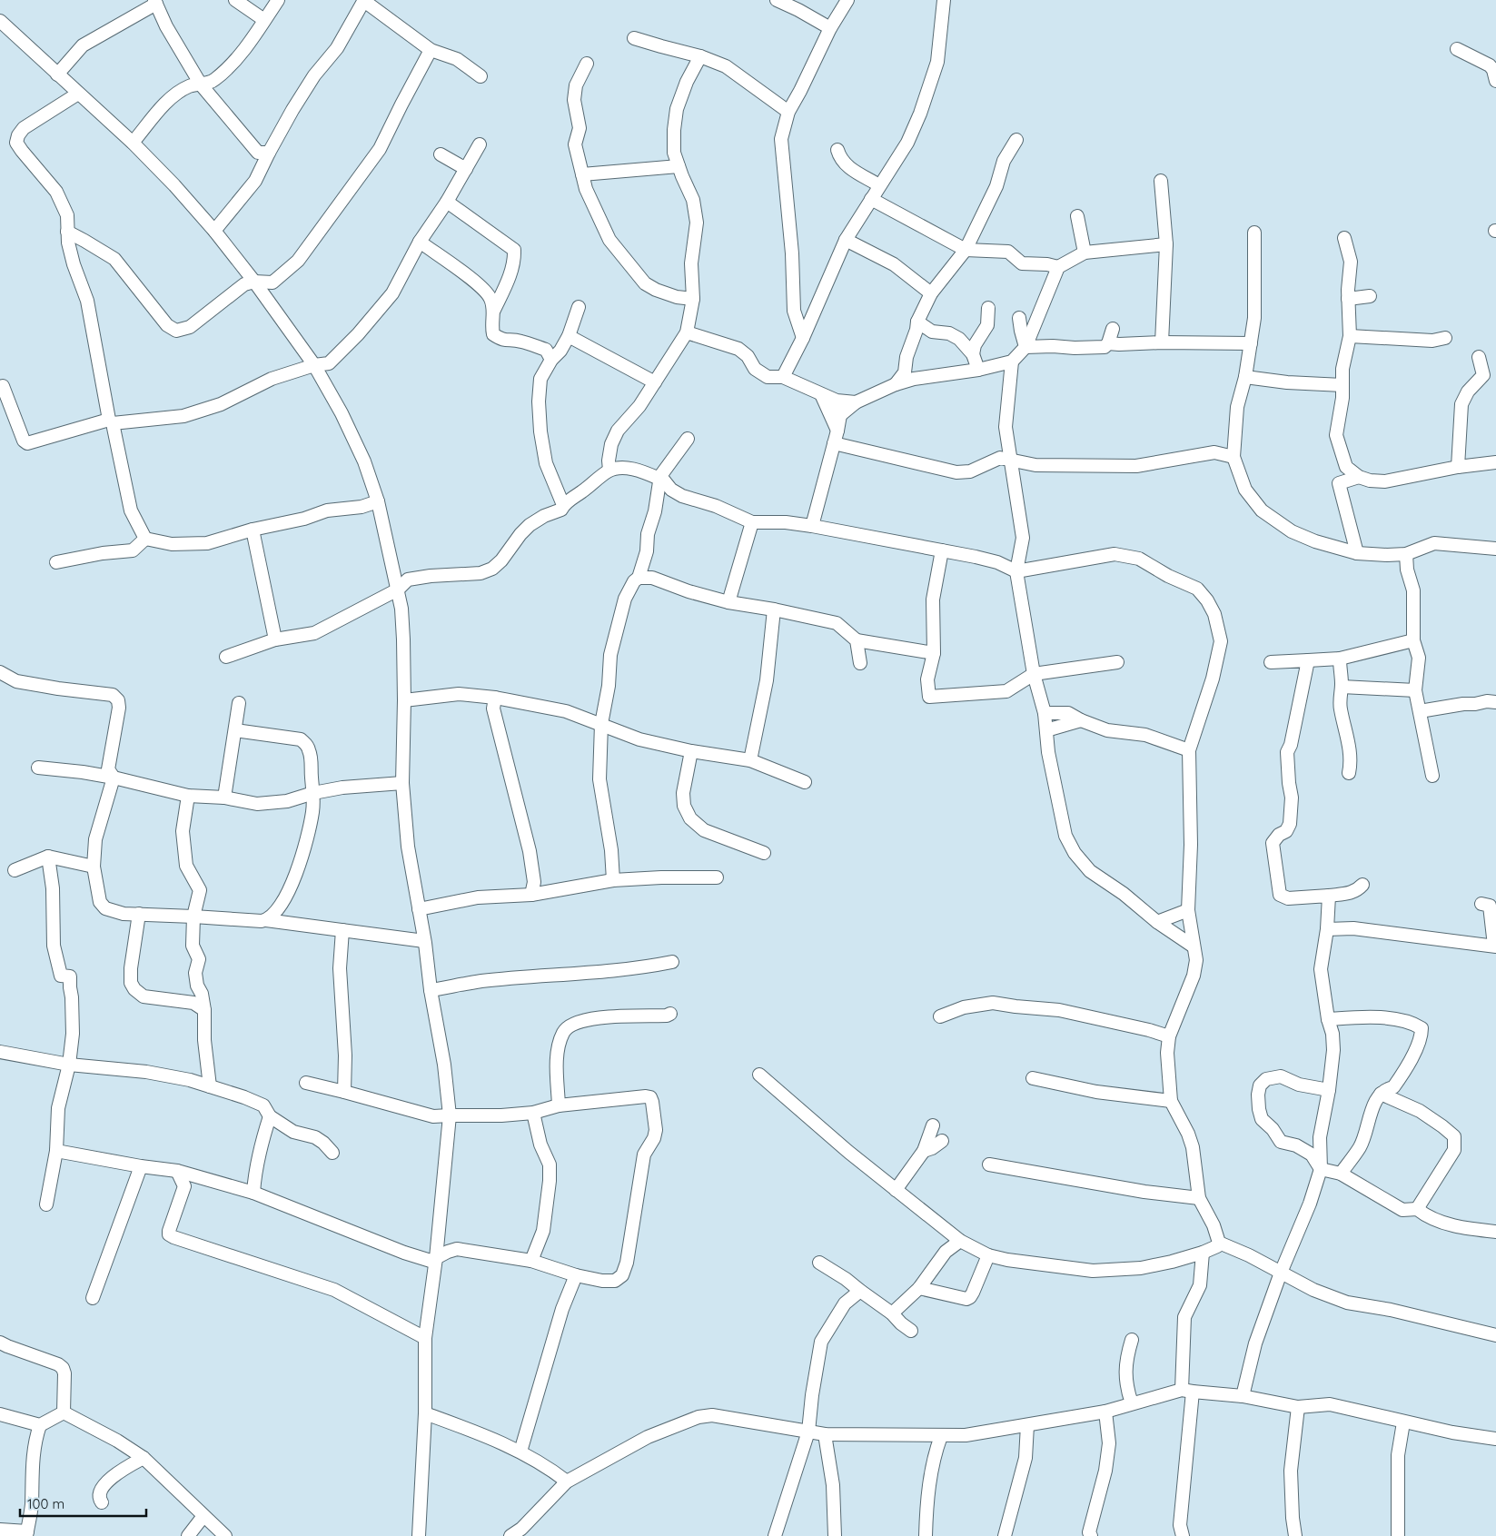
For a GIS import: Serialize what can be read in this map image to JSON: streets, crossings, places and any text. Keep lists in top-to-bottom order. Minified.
{"scale_bar":"100 m"}
